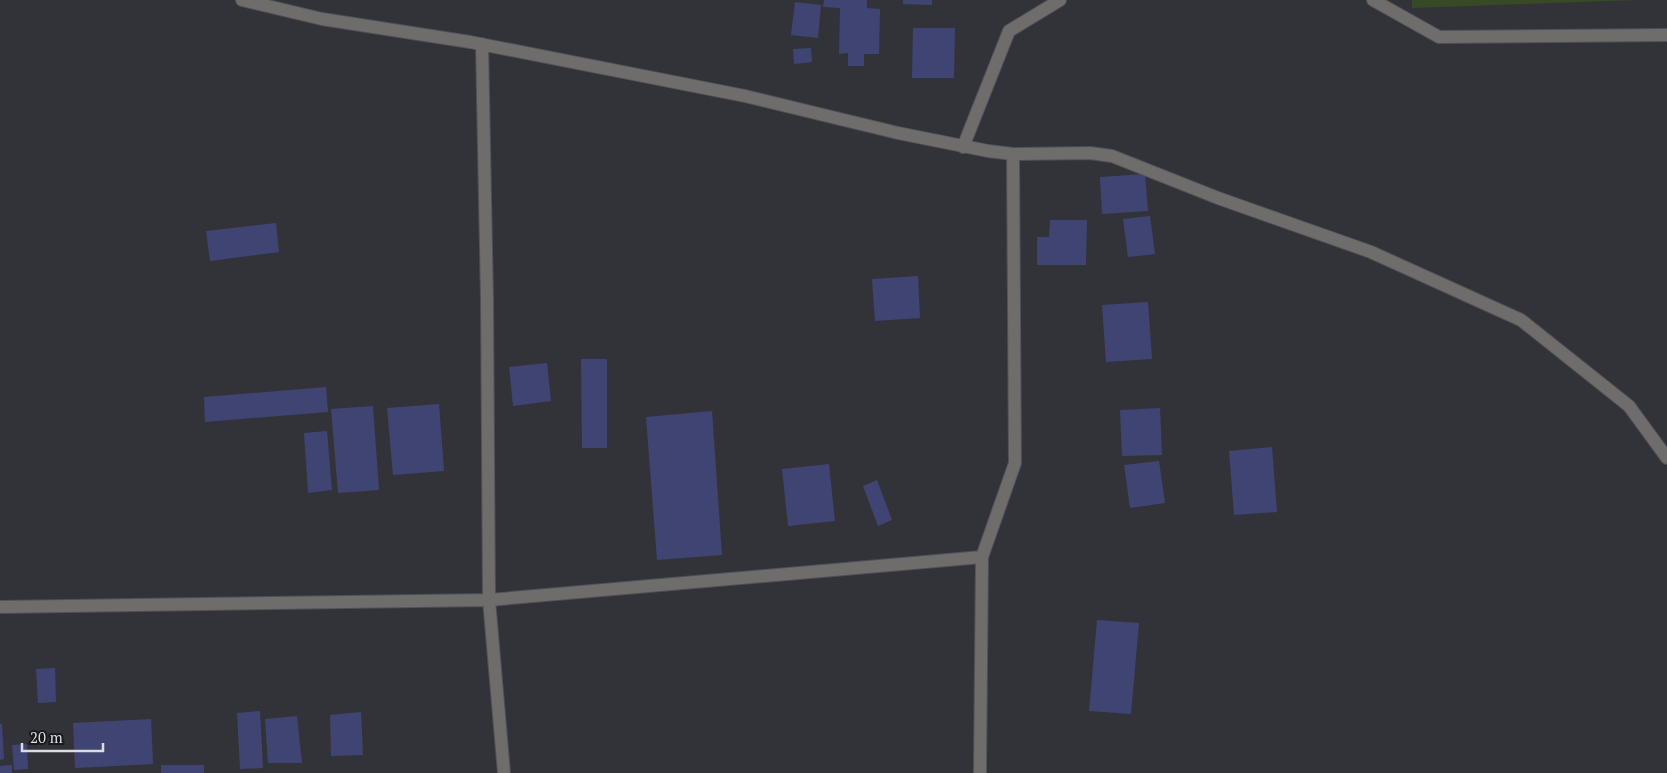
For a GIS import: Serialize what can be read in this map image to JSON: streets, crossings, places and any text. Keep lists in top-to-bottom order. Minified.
{"scale_bar":"20 m"}
